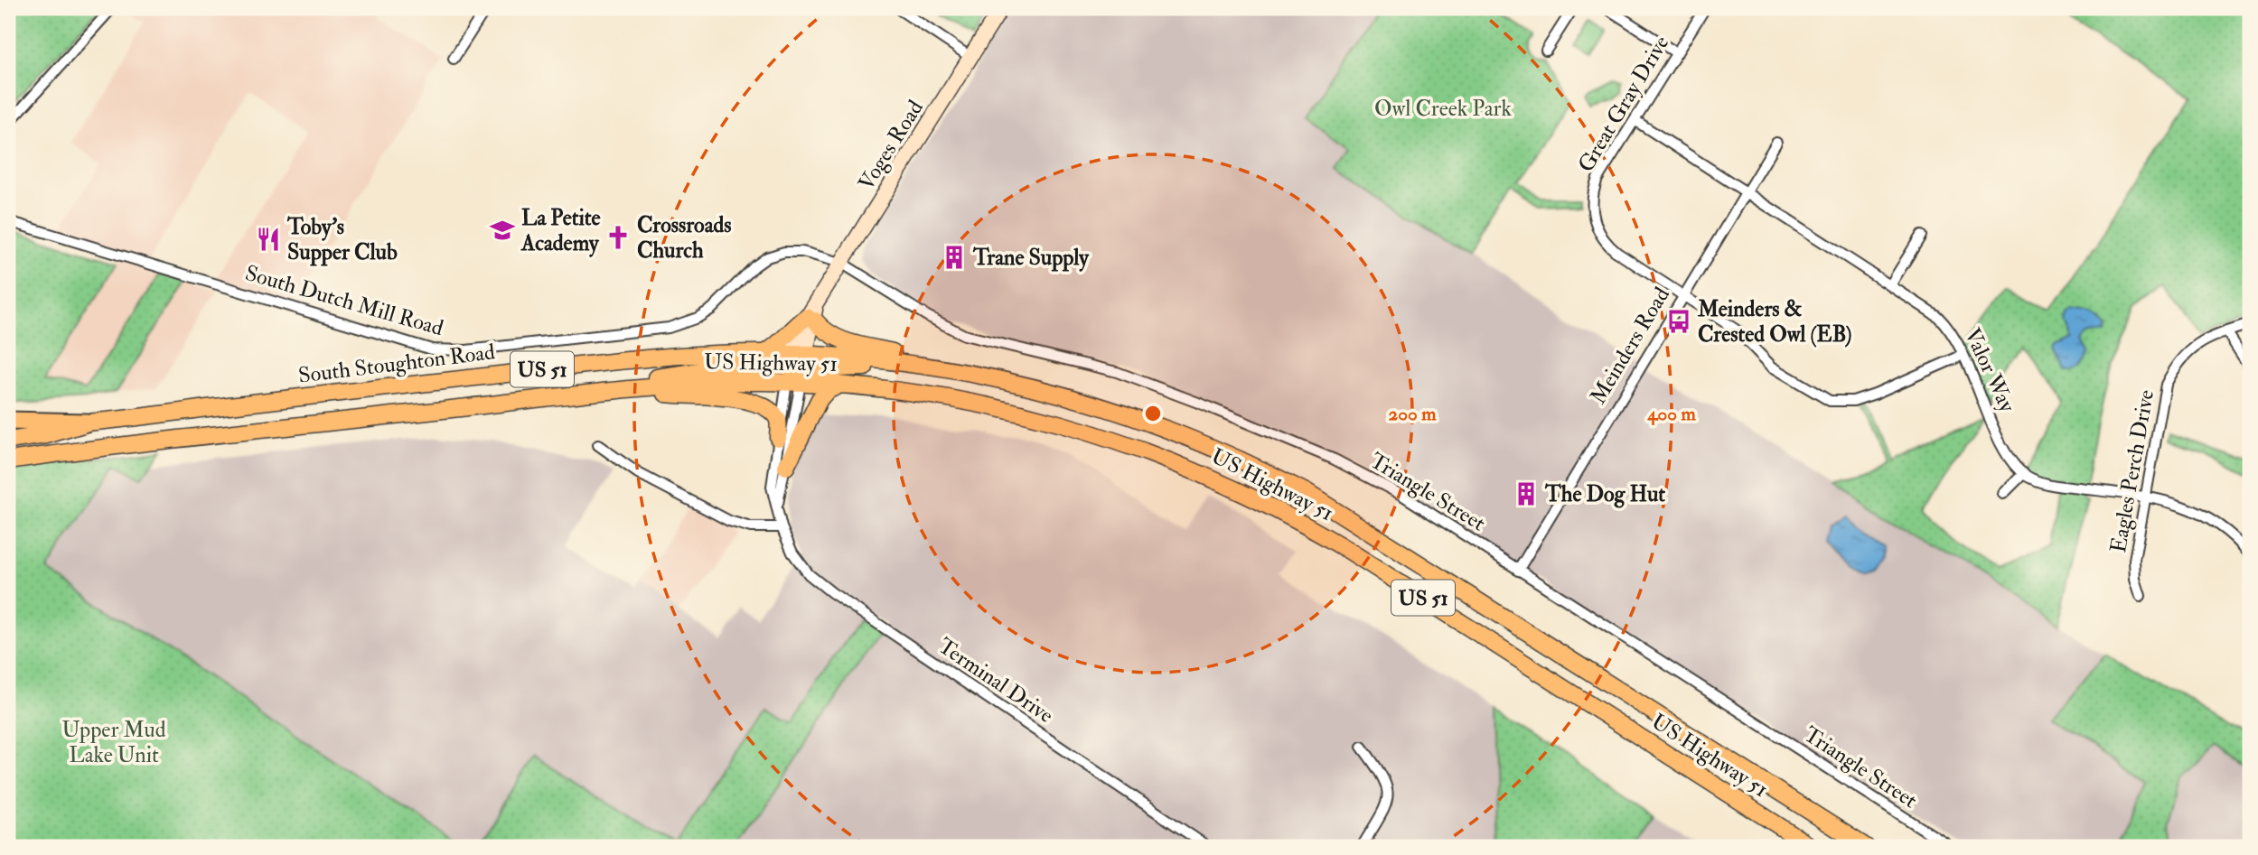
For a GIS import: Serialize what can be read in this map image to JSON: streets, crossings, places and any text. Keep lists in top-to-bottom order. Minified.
{"streets":{"main road":["US Highway 51","South Stoughton Road","US 51"],"street":["Great Gray Drive","Voges Road","South Dutch Mill Road","Meinders Road","Valor Way","Eagles Perch Drive","Triangle Street","Terminal Drive"]},"crossings":[["Great Gray Drive","Meinders Road"],["Great Gray Drive","Valor Way"],["Voges Road","South Dutch Mill Road"],["Voges Road","US Highway 51"],["Voges Road","South Stoughton Road"],["Voges Road","Triangle Street"],["Voges Road","Terminal Drive"],["South Dutch Mill Road","Triangle Street"],["Meinders Road","Valor Way"],["Meinders Road","Triangle Street"],["US Highway 51","South Stoughton Road"],["US Highway 51","US 51"],["US Highway 51","Terminal Drive"],["South Stoughton Road","Terminal Drive"]],"parks":["Owl Creek Park","Upper Mud Lake Unit"],"places":{"school or university":["La Petite Academy"],"church":["Crossroads Church"],"restaurant":["Toby's Supper Club"],"building":["Trane Supply","The Dog Hut"],"bus stop":["Meinders & Crested Owl (EB)"]},"rings":["200 m","400 m"]}
